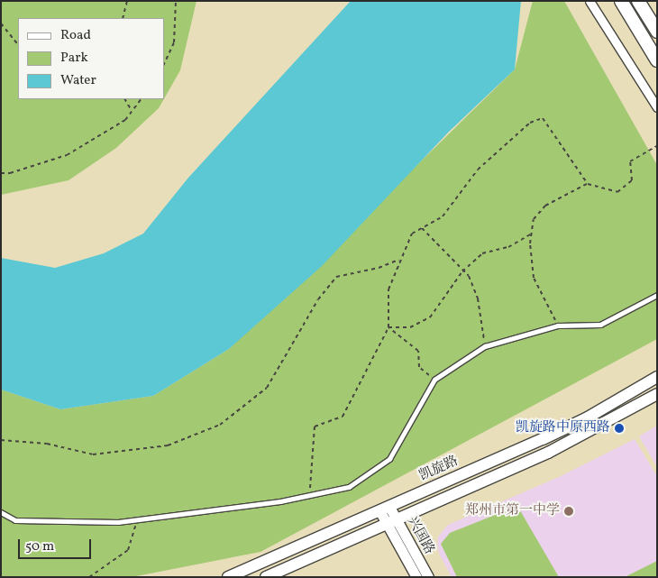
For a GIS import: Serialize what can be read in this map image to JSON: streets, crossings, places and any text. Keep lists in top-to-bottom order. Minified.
{"streets":{"main road":["凯旋路"],"street":["兴国路"]},"crossings":[["凯旋路","兴国路"]],"places":["凯旋路中原西路","郑州市第一中学"],"legend":["Road","Park","Water"],"scale_bar":"50 m"}
